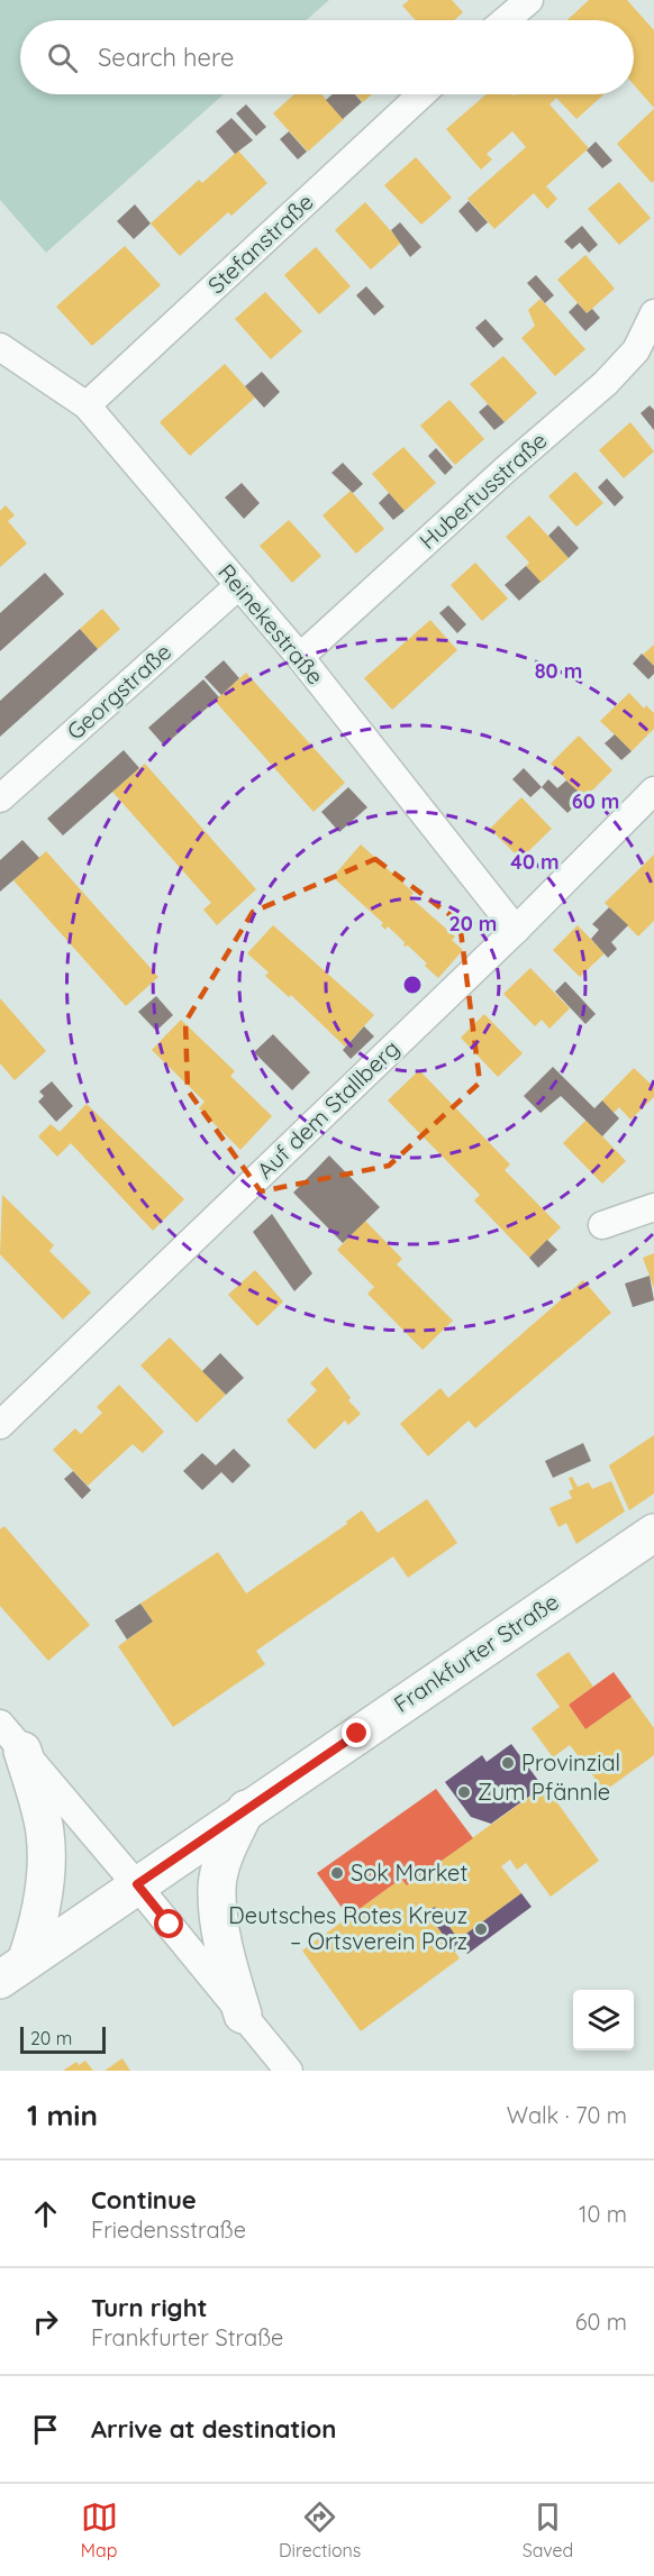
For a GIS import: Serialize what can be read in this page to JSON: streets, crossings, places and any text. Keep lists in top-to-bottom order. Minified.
{"streets":{"main road":["Frankfurter Straße"],"street":["Stefanstraße","Hubertusstraße","Reinekestraße","Georgstraße","Auf dem Stallberg"]},"crossings":[["Stefanstraße","Reinekestraße"],["Hubertusstraße","Reinekestraße"],["Reinekestraße","Georgstraße"],["Reinekestraße","Auf dem Stallberg"]],"places":["Provinzial","Zum Pfännle","Sok Market","Deutsches Rotes Kreuz – Ortsverein Porz"],"scale_bar":"20 m","page":{"search":"Search here","scale":"20 m","heading":["1 min","Walk · 70 m"],"list":[["Continue","Friedensstraße","10 m"],["Turn right","Frankfurter Straße","60 m"],"Arrive at destination"],"nav":["Map","Directions","Saved"]},"rings":["80 m","60 m","40 m","20 m"]}
